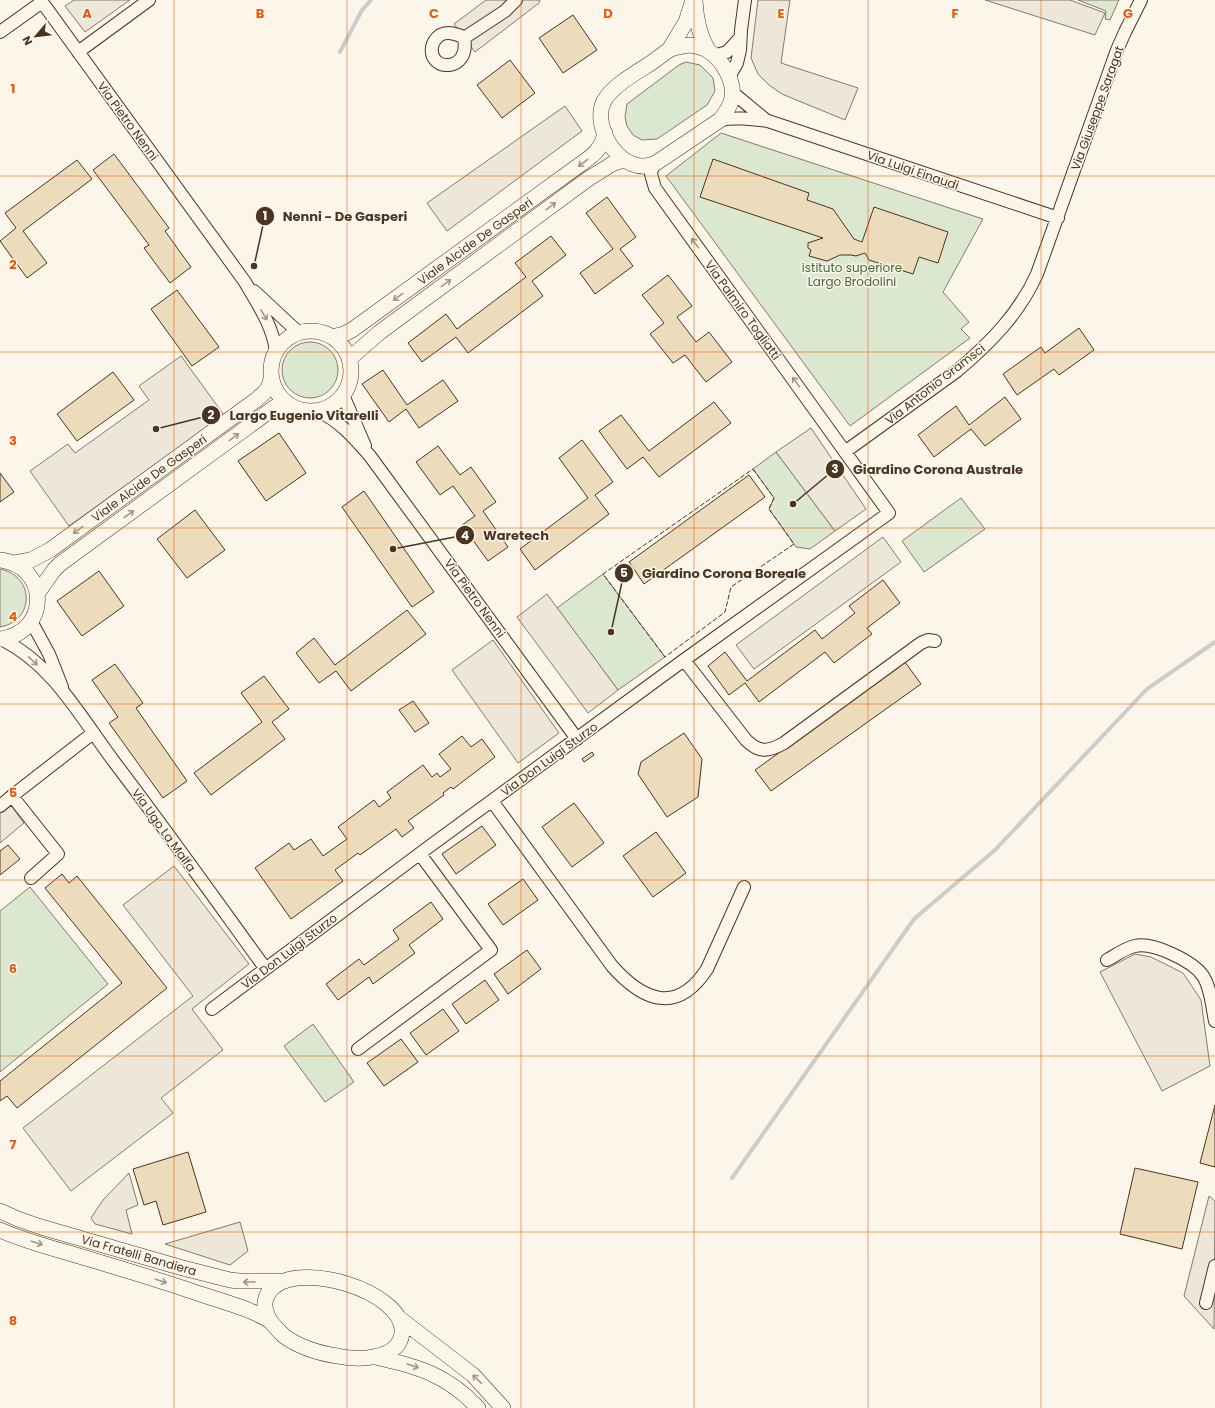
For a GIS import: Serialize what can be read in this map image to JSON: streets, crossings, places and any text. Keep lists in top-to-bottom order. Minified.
{"streets":{"street":["Via Giuseppe Saragat","Via Pietro Nenni","Via Luigi Einaudi","Viale Alcide De Gasperi","Via Palmiro Togliatti","Via Antonio Gramsci","Via Don Luigi Sturzo","Via Ugo La Malfa","Via Fratelli Bandiera"]},"crossings":[["Via Giuseppe Saragat","Via Luigi Einaudi"],["Via Giuseppe Saragat","Via Antonio Gramsci"],["Via Pietro Nenni","Viale Alcide De Gasperi"],["Via Pietro Nenni","Via Don Luigi Sturzo"],["Via Luigi Einaudi","Viale Alcide De Gasperi"],["Via Luigi Einaudi","Via Palmiro Togliatti"],["Via Luigi Einaudi","Via Antonio Gramsci"],["Viale Alcide De Gasperi","Via Palmiro Togliatti"],["Via Palmiro Togliatti","Via Antonio Gramsci"],["Via Palmiro Togliatti","Via Don Luigi Sturzo"],["Via Don Luigi Sturzo","Via Ugo La Malfa"]],"one_way":["Via Palmiro Togliatti"],"parks":["istituto superiore Largo Brodolini"],"places":["Nenni - De Gasperi","Largo Eugenio Vitarelli","Giardino Corona Australe","Waretech","Giardino Corona Boreale"],"north":"bottom left","grid":{"columns":["A","B","C","D","E","F","G"],"rows":["1","2","3","4","5","6","7","8"]}}
